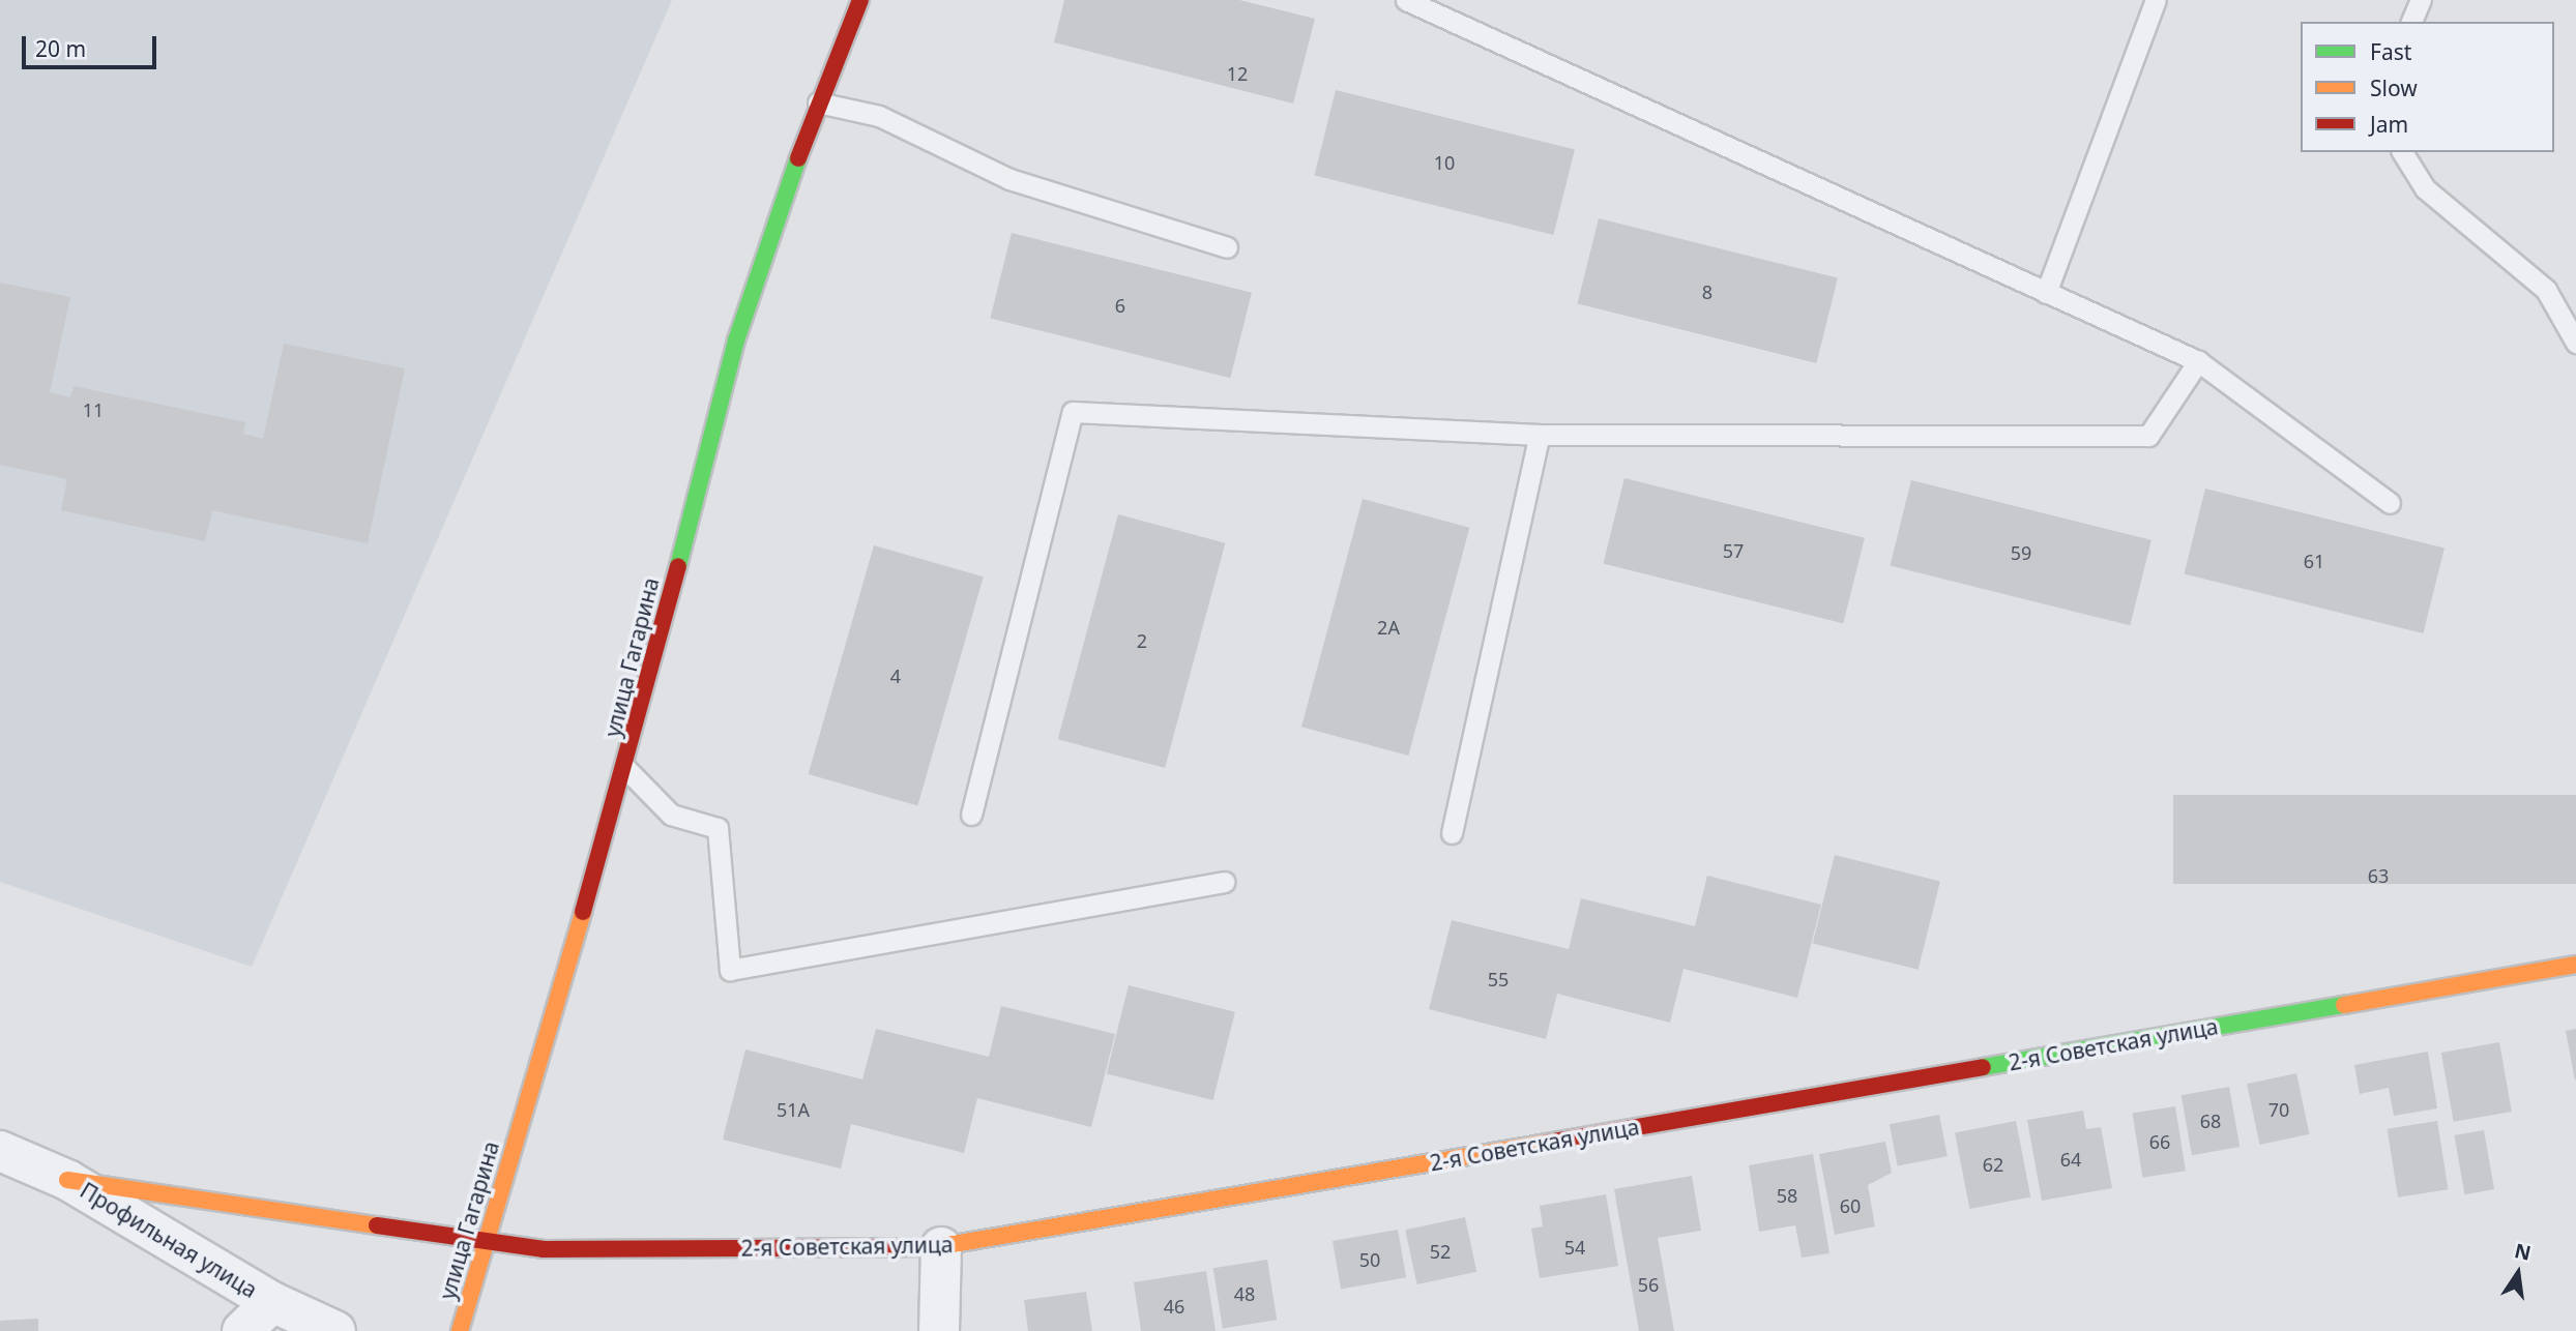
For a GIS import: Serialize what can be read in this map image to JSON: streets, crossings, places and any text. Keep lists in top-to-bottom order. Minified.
{"streets":{"street":["улица Гагарина","2-я Советская улица","Профильная улица"]},"crossings":[["улица Гагарина","2-я Советская улица"],["2-я Советская улица","Профильная улица"]],"house_numbers":["12","10","8","6","11","57","59","61","2А","2","4","63","55","51А","70","68","66","64","62","58","60","54","52","50","56","48","46"],"legend":["Fast","Slow","Jam"],"scale_bar":"20 m","north":"top"}
